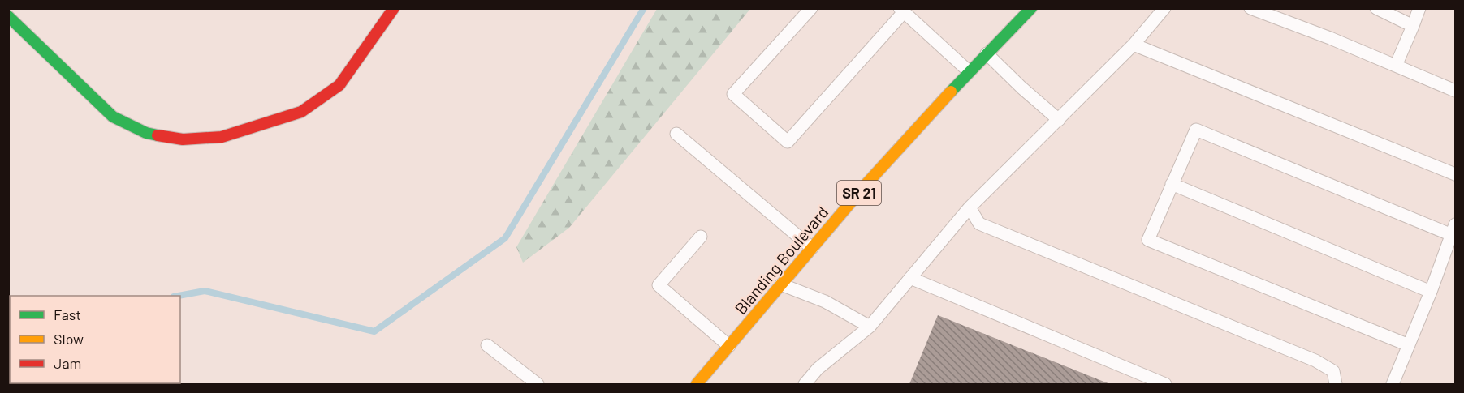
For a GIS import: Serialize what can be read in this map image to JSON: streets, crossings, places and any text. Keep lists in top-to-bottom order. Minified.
{"streets":{"main road":["SR 21","Blanding Boulevard"]},"legend":["Fast","Slow","Jam"]}
